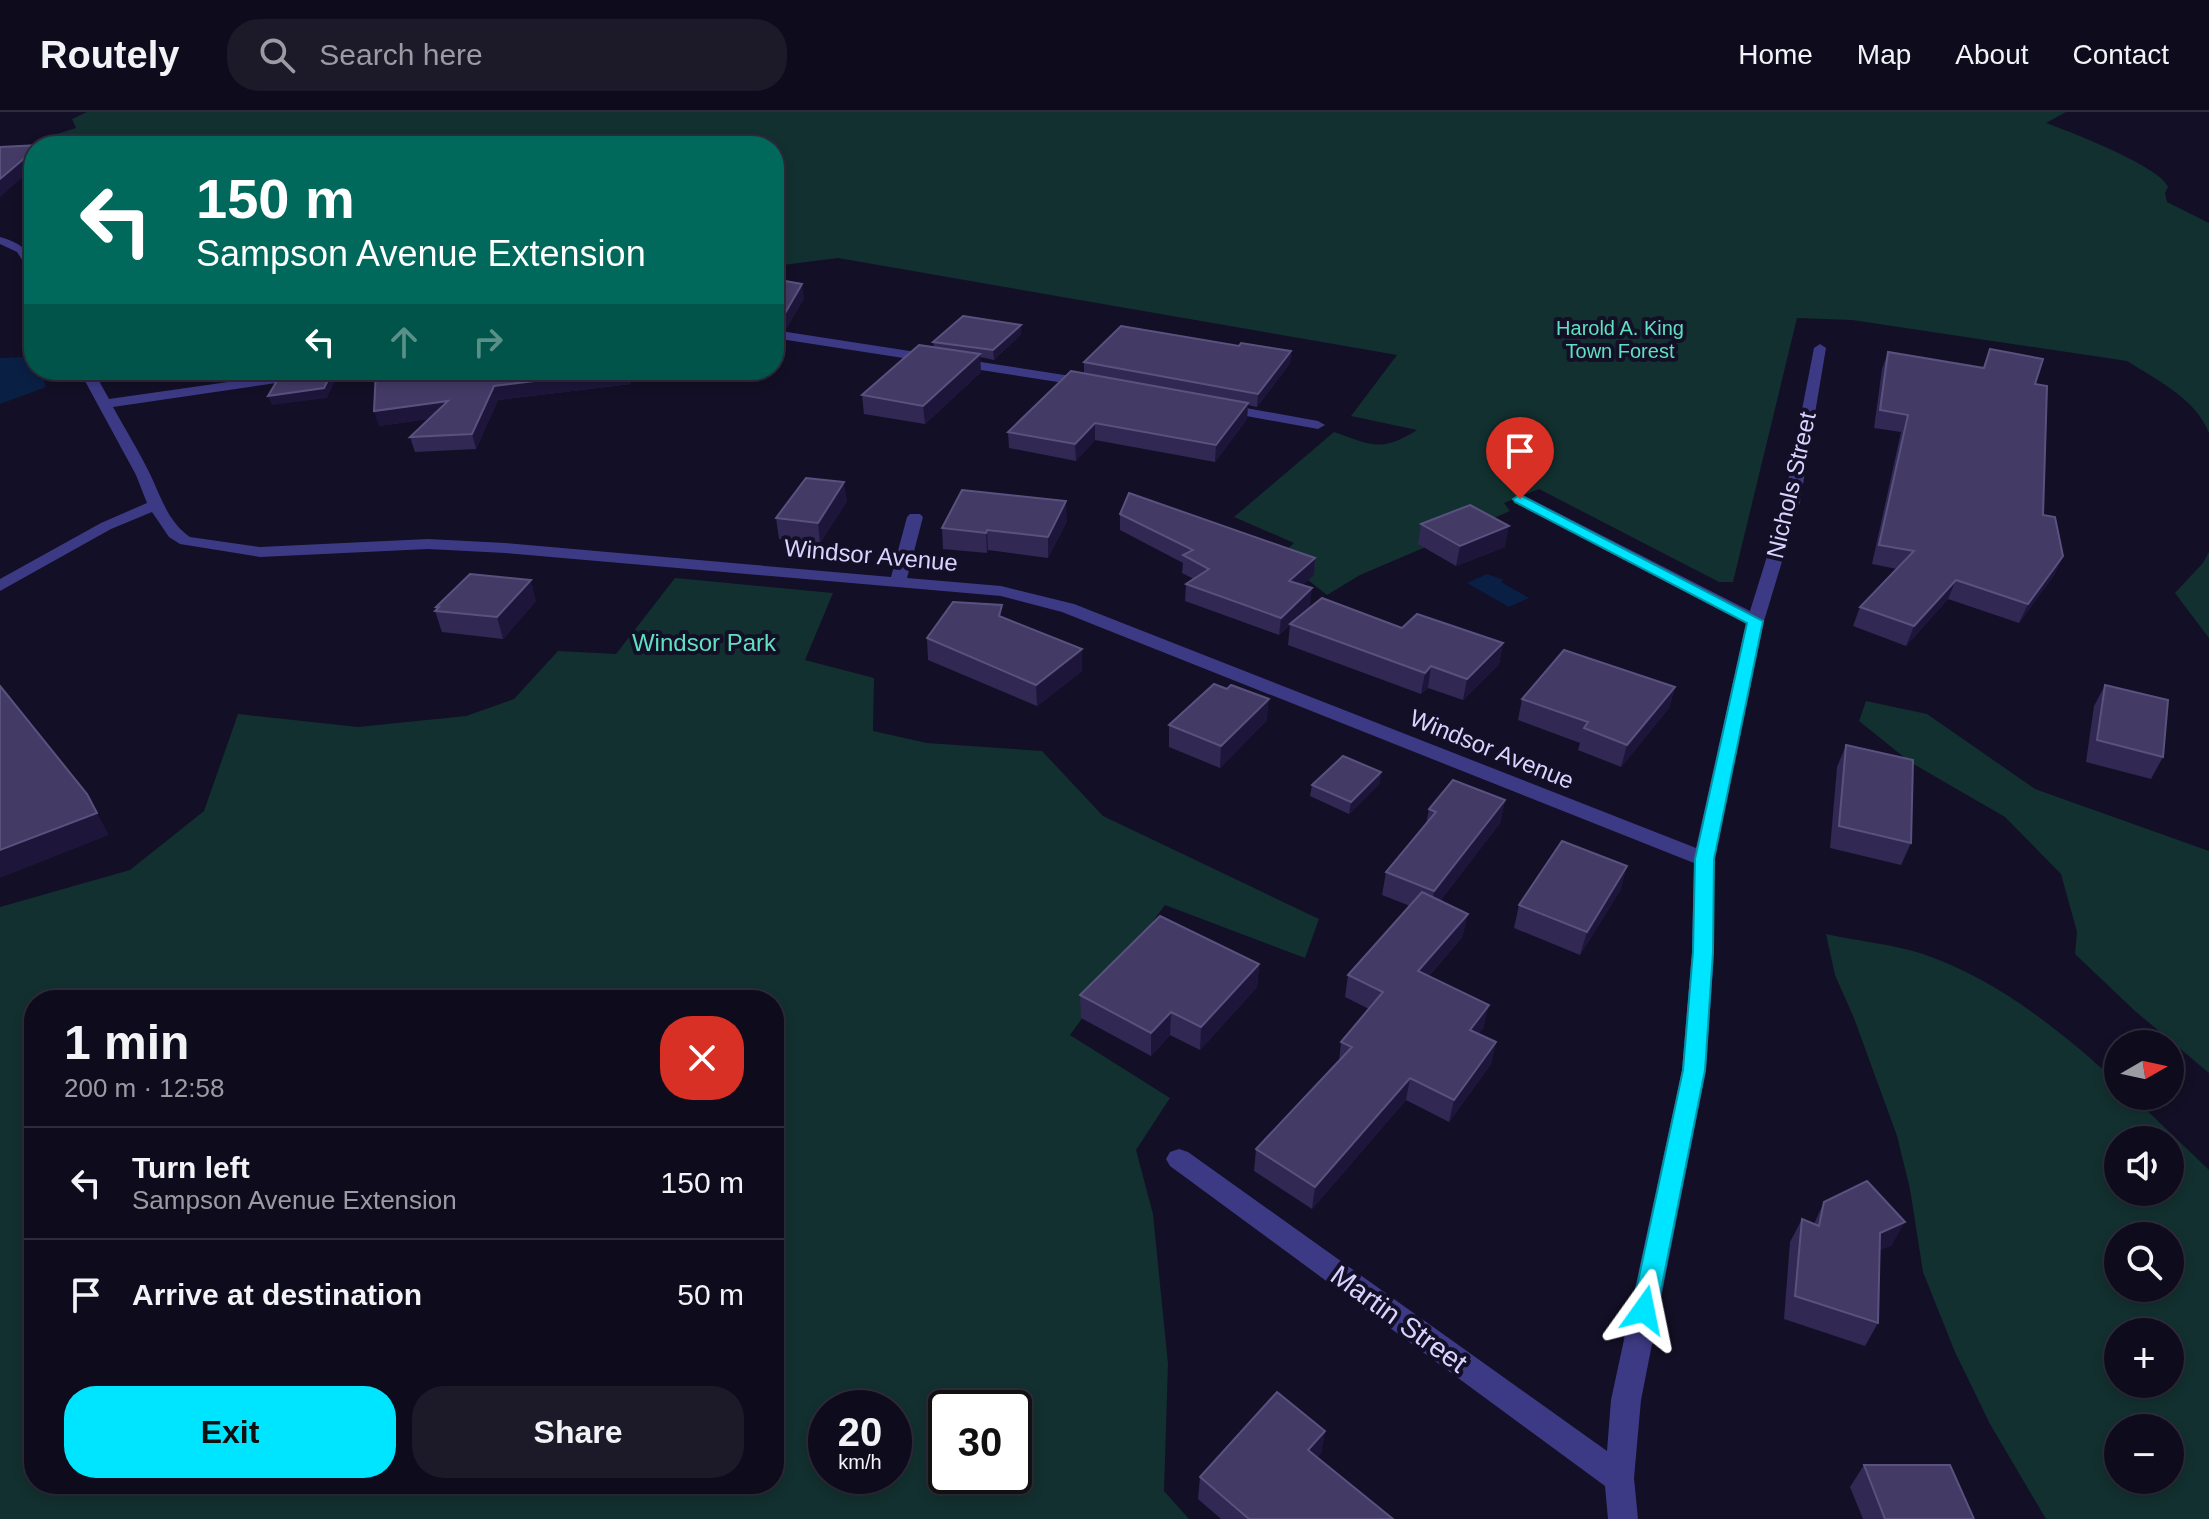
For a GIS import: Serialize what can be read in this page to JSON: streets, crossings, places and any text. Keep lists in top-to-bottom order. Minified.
{"streets":{"street":["Nichols Street","Windsor Avenue","Martin Street"]},"crossings":[["Nichols Street","Windsor Avenue"],["Nichols Street","Martin Street"]],"parks":["Harold A. King Town Forest","Windsor Park"],"north":"right","page":{"header":"Routely","search":"Search here","nav":["Home","Map","About","Contact"],"turn":["150 m","Sampson Avenue Extension"],"heading":["1 min","200 m · 12:58"],"map_buttons":["+","−"],"list":[{"name":"Turn left","note":"Sampson Avenue Extension","value":"150 m"},{"name":"Arrive at destination","value":"50 m"}],"buttons":["Exit","Share"],"speed":"20 km/h","limit":"30"}}
